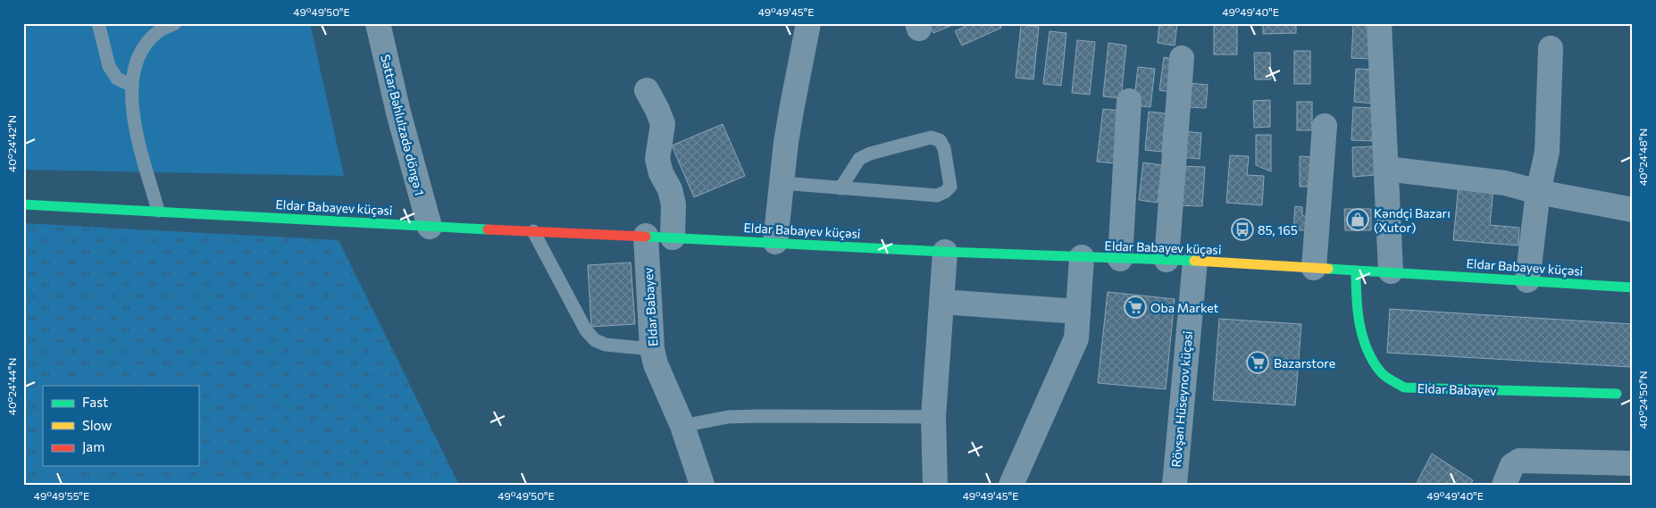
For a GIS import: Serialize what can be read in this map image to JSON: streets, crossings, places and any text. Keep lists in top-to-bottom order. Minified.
{"streets":{"street":["Səttar Bəhlulzadə döngə 1","Eldar Babayev küçəsi","Eldar Babayev","Rövşən Hüseynov küçəsi"]},"crossings":[["Səttar Bəhlulzadə döngə 1","Eldar Babayev küçəsi"],["Eldar Babayev küçəsi","Eldar Babayev"],["Eldar Babayev küçəsi","Rövşən Hüseynov küçəsi"]],"places":{"shop":["Kəndçi Bazarı (Xutor)"],"bus stop":["85, 165"],"supermarket":["Oba Market","Bazarstore"]},"legend":["Fast","Slow","Jam"],"coordinates":["49°49'50\"E","49°49'45\"E","49°49'40\"E","40°24'42\"N","40°24'48\"N","40°24'44\"N","40°24'50\"N","49°49'55\"E"]}
